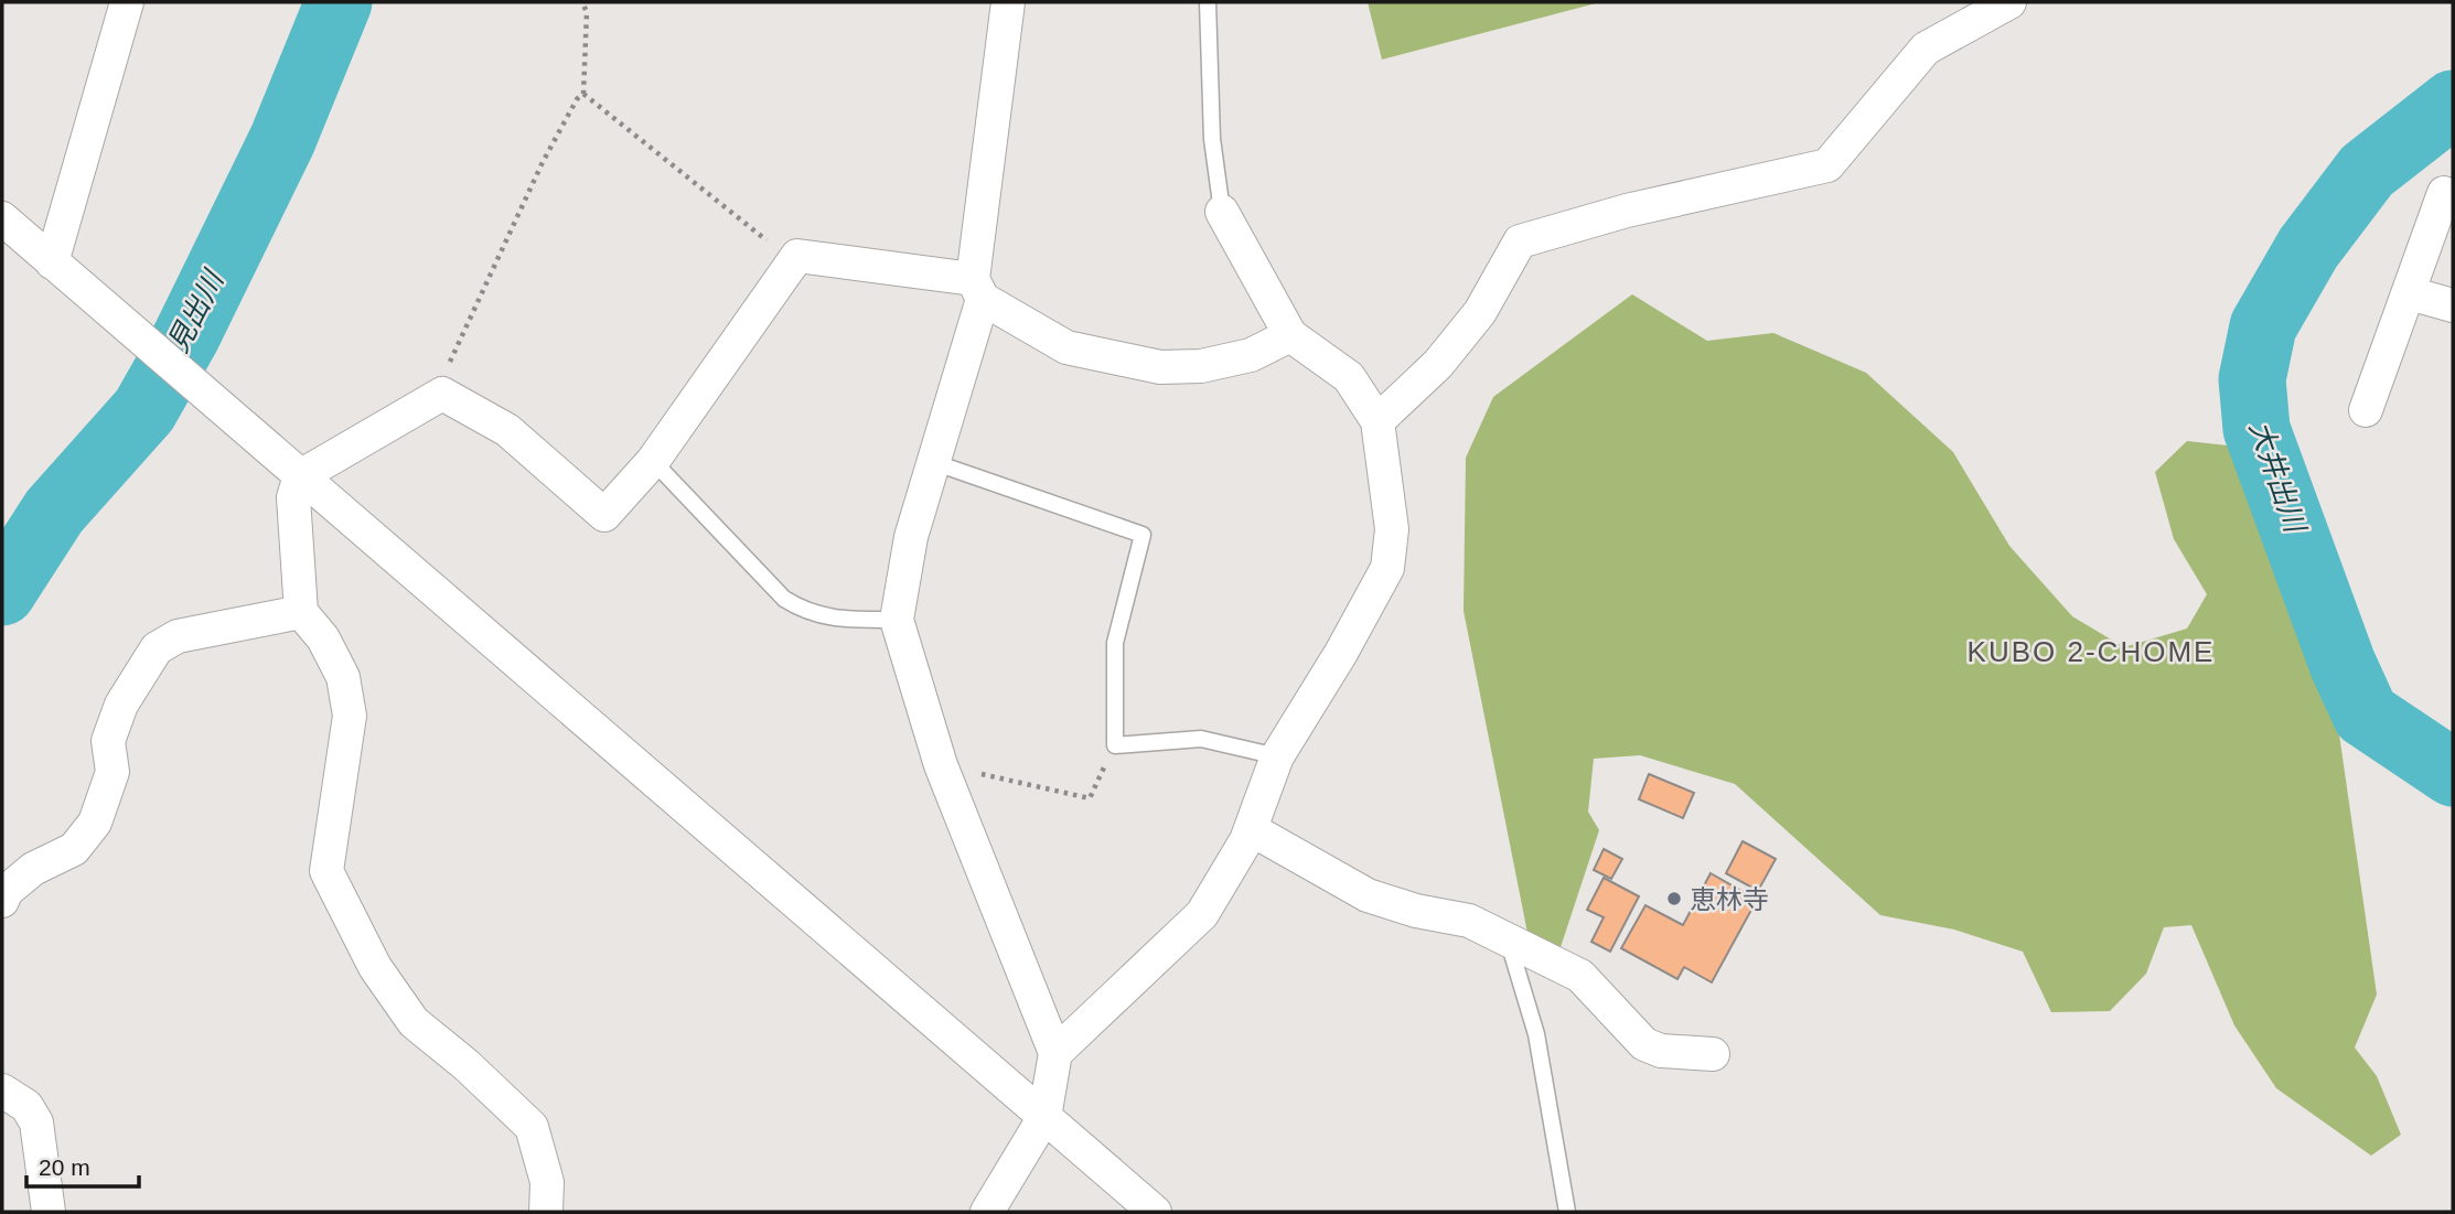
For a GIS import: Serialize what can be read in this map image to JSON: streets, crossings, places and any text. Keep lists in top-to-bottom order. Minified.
{"districts":["KUBO 2-CHOME"],"water":["見出川","大井出川"],"places":["恵林寺"],"scale_bar":"20 m"}
